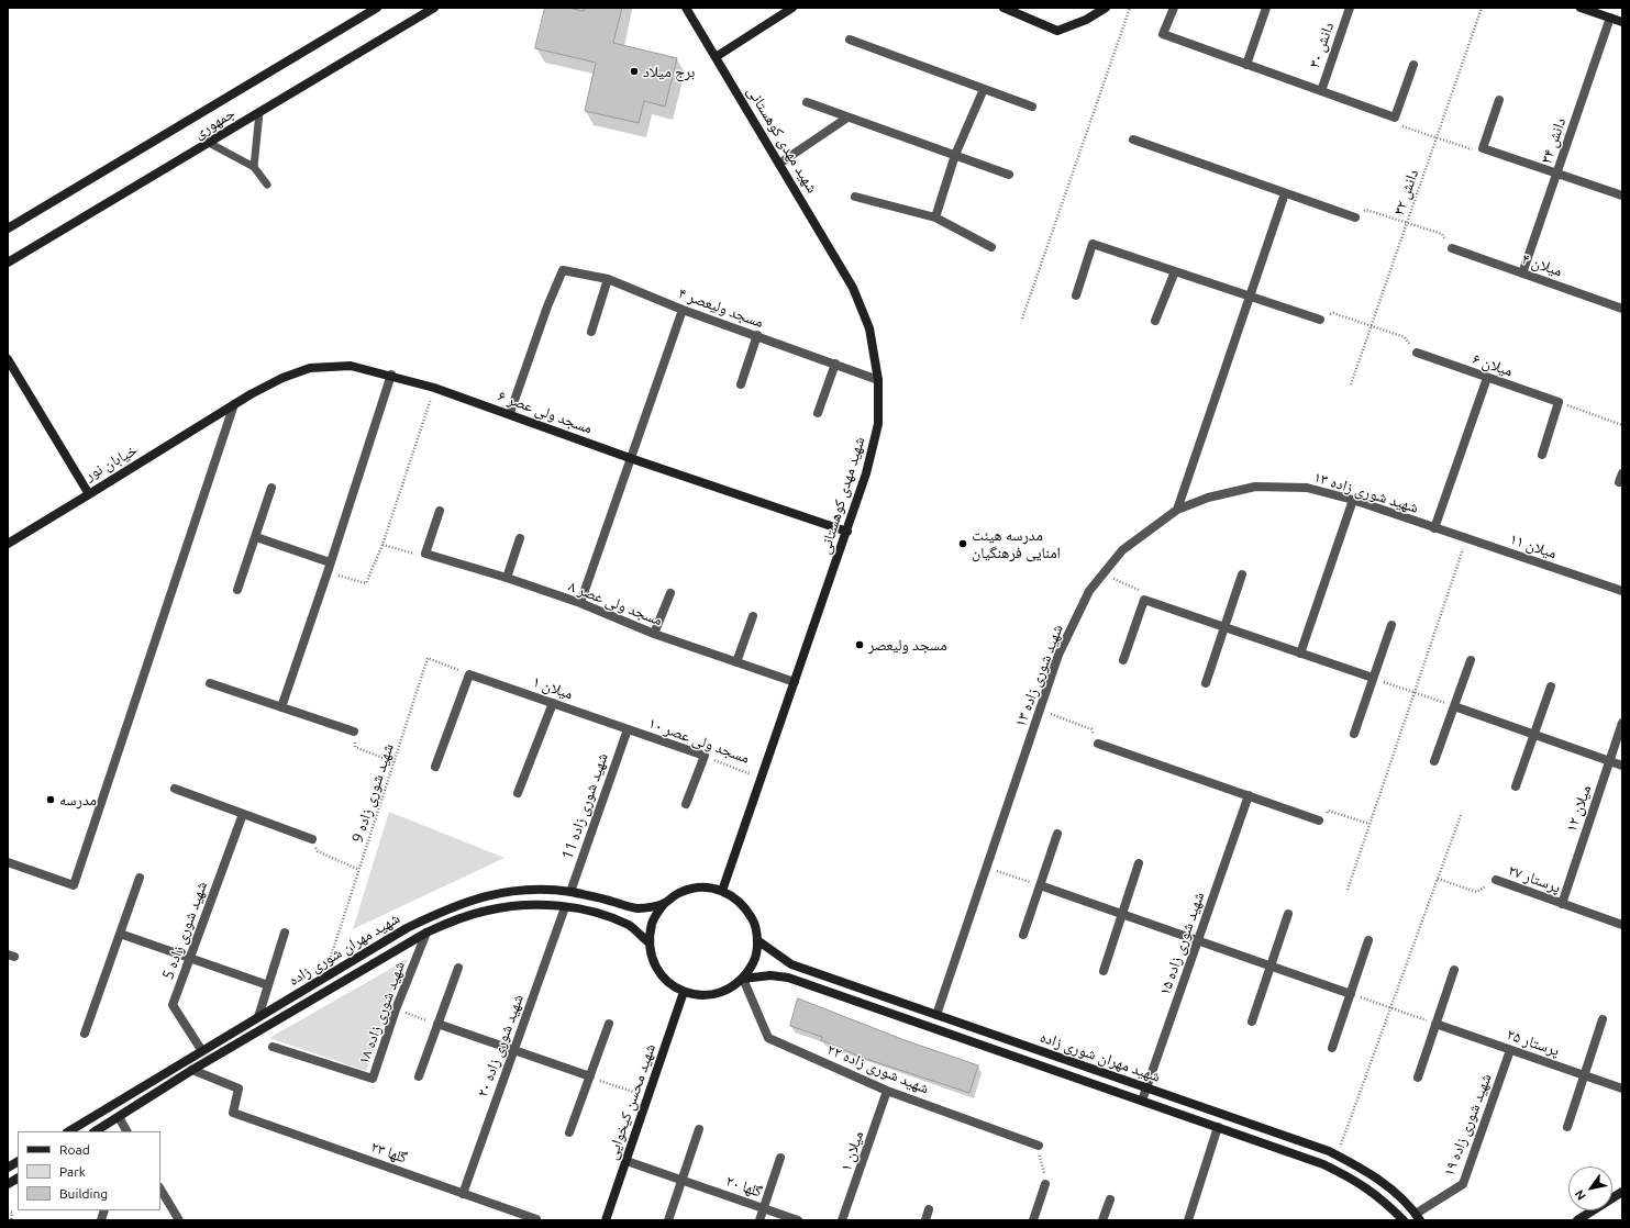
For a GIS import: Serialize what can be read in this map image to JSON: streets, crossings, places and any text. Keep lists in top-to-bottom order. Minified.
{"streets":{"street":["دانش ۳۰","جمهوری","شهید مهدی کوهستانی","دانش ۳۴","میلان ۴","مسجد ولیعصر ۴","میلان ۶","مسجد ولی عصر ۶","خیابان نور","شهید شوری زاده ۱۳","میلان ۱۱","مسجد ولی عصر ۸","میلان ۱","مسجد ولی عصر ۱۰","شهید شوری زاده 11","میلان ۱۲","پرستار ۲۷","شهید شوری زاده 5","شهید شوری زاده ۱۵","شهید مهران شوری زاده","شهید شوری زاده ۱۸","پرستار ۲۵","شهید شوری زاده ۲۰","شهید شوری زاده ۲۲","شهید محسن کیخوایی","شهید شوری زاده ۱۹","گلها ۲۳","گلها ۲۰"],"path":["دانش ۳۲","شهید شوری زاده 9"]},"crossings":[["شهید مهدی کوهستانی","مسجد ولیعصر ۴"],["شهید مهدی کوهستانی","مسجد ولی عصر ۶"],["شهید مهدی کوهستانی","مسجد ولی عصر ۸"],["شهید مهدی کوهستانی","مسجد ولی عصر ۱۰"],["شهید مهدی کوهستانی","شهید مهران شوری زاده"],["شهید مهدی کوهستانی","شهید شوری زاده ۲۲"],["شهید مهدی کوهستانی","شهید محسن کیخوایی"],["دانش ۳۴","میلان ۴"],["مسجد ولیعصر ۴","مسجد ولی عصر ۶"],["مسجد ولی عصر ۶","خیابان نور"],["شهید شوری زاده ۱۳","میلان ۱۱"],["شهید شوری زاده ۱۳","شهید مهران شوری زاده"],["میلان ۱","مسجد ولی عصر ۱۰"],["میلان ۱","شهید شوری زاده 9"],["میلان ۱","شهید شوری زاده 11"],["میلان ۱","شهید شوری زاده ۲۲"],["مسجد ولی عصر ۱۰","شهید شوری زاده 11"],["شهید شوری زاده 9","شهید مهران شوری زاده"],["شهید شوری زاده 11","شهید مهران شوری زاده"],["میلان ۱۲","پرستار ۲۷"],["شهید شوری زاده 5","شهید مهران شوری زاده"],["شهید شوری زاده ۱۵","شهید مهران شوری زاده"],["شهید مهران شوری زاده","شهید شوری زاده ۱۸"],["شهید مهران شوری زاده","شهید شوری زاده ۲۰"],["شهید مهران شوری زاده","شهید شوری زاده ۲۲"],["شهید مهران شوری زاده","شهید محسن کیخوایی"],["شهید مهران شوری زاده","شهید شوری زاده ۱۹"],["شهید مهران شوری زاده","گلها ۲۳"],["پرستار ۲۵","شهید شوری زاده ۱۹"],["شهید شوری زاده ۲۰","گلها ۲۳"],["شهید شوری زاده ۲۲","شهید محسن کیخوایی"],["شهید محسن کیخوایی","گلها ۲۰"]],"places":["برج میلاد","مدرسه هیئت امنایی فرهنگیان","مسجد ولیعصر","مدرسه"],"legend":["Road","Park","Building"],"north":"bottom left"}
